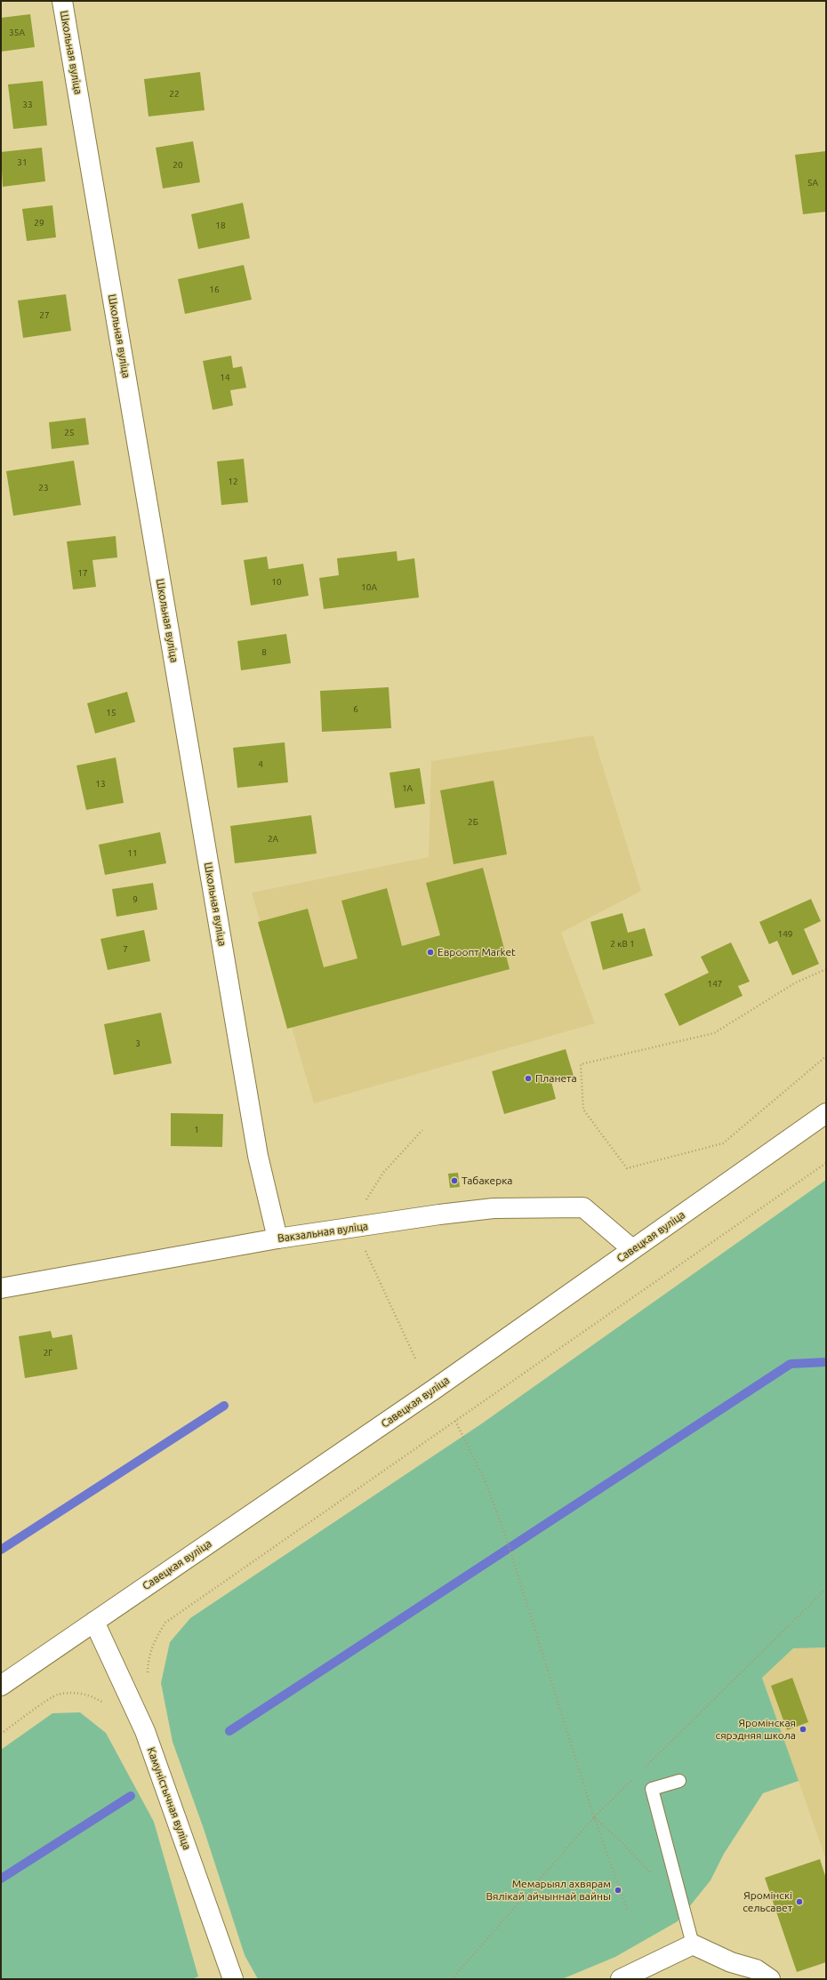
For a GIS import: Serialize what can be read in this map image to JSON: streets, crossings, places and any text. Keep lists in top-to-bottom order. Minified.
{"streets":{"street":["Школьная вуліца","Вакзальная вуліца","Савецкая вуліца","Камуністычная вуліца"]},"crossings":[["Школьная вуліца","Вакзальная вуліца"],["Вакзальная вуліца","Савецкая вуліца"],["Савецкая вуліца","Камуністычная вуліца"]],"places":["Евроопт Market","Планета","Табакерка","Яромінская сярэдняя школа","Мемарыял ахвярам Вялікай айчыннай вайны","Яромінскі сельсавет"],"house_numbers":["35А","22","33","31","20","5А","29","18","16","27","14","25","12","23","17","10","10А","8","6","15","4","13","1А","2Б","2А","11","9","149","2 кВ 1","7","147","3","1","2Г"]}
